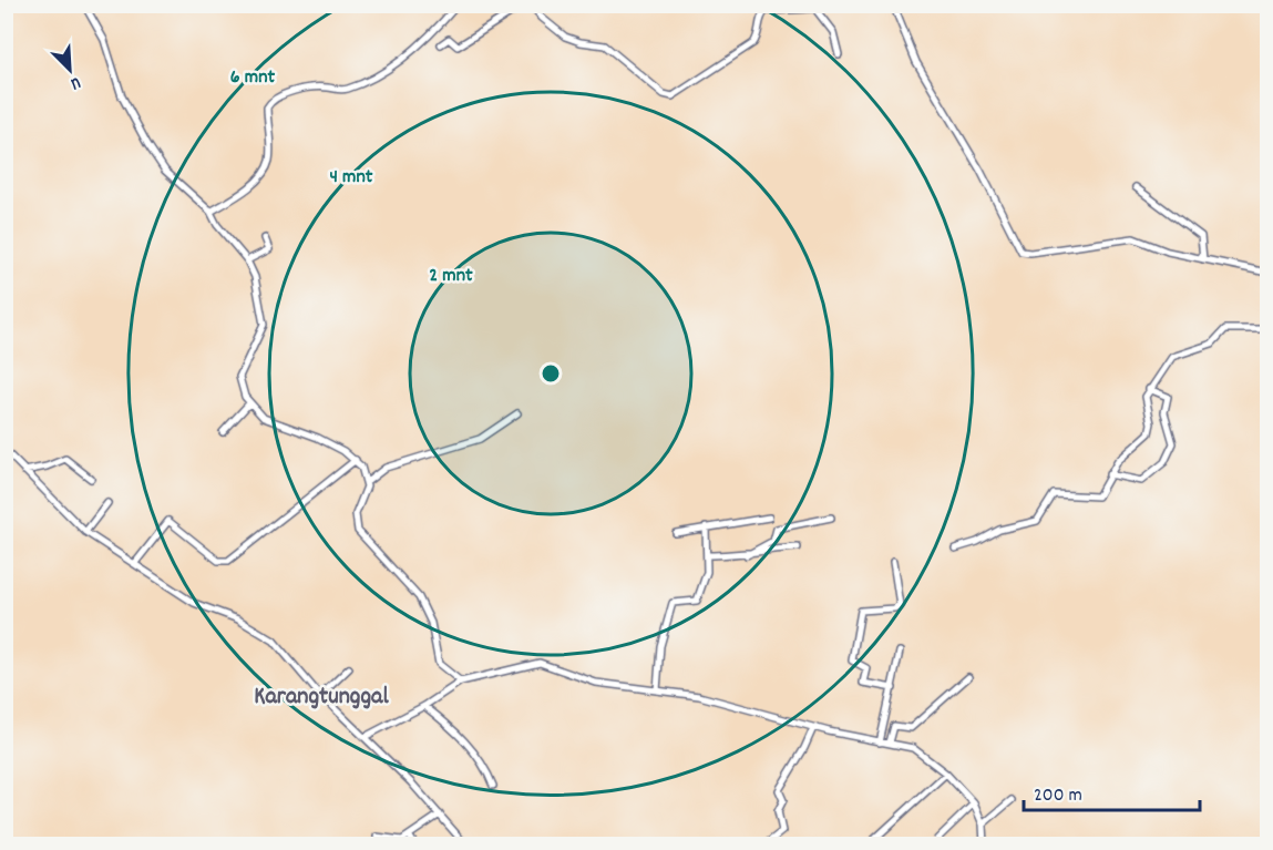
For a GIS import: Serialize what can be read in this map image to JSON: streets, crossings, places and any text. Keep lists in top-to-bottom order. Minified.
{"districts":["Karangtunggal"],"scale_bar":"200 m","north":"bottom right","rings":["6 mnt","4 mnt","2 mnt"]}
